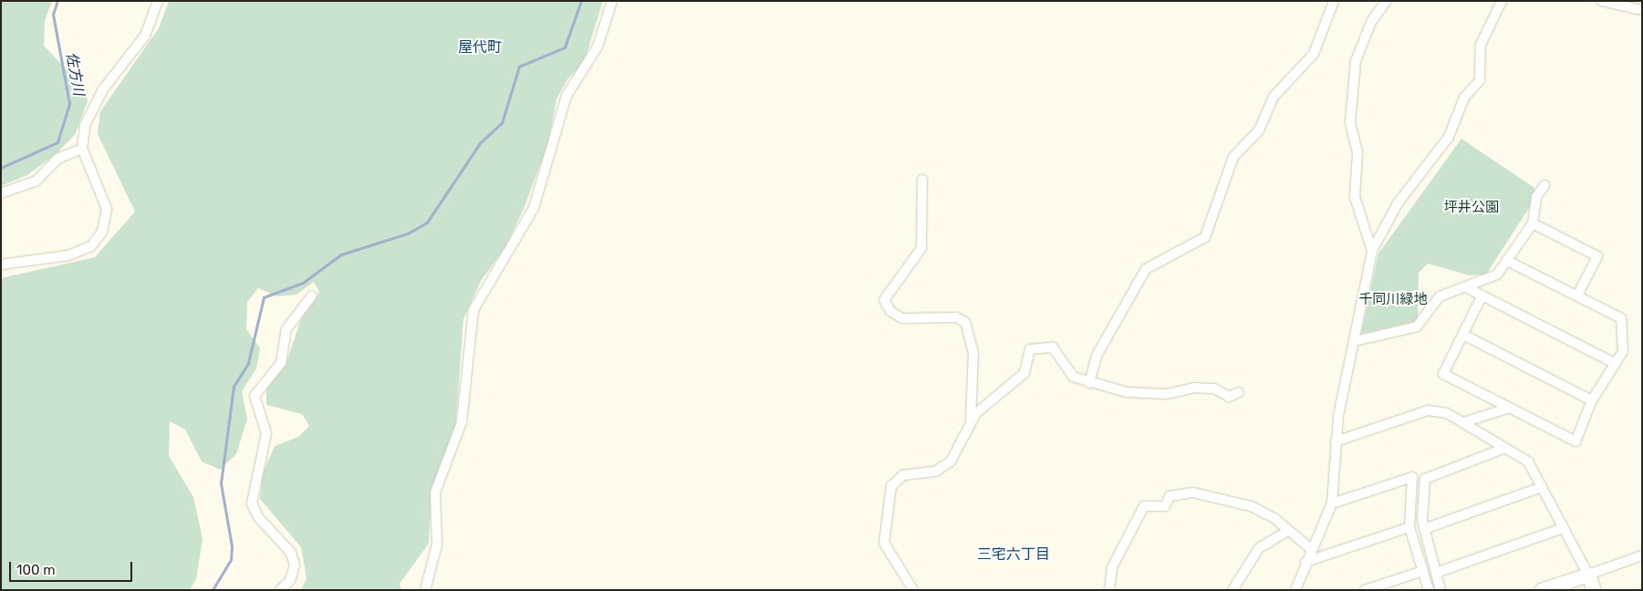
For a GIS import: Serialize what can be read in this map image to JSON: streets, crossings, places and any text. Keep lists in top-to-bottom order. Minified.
{"districts":["屋代町","三宅六丁目"],"water":["佐方川"],"parks":["坪井公園","千同川緑地"],"scale_bar":"100 m"}
